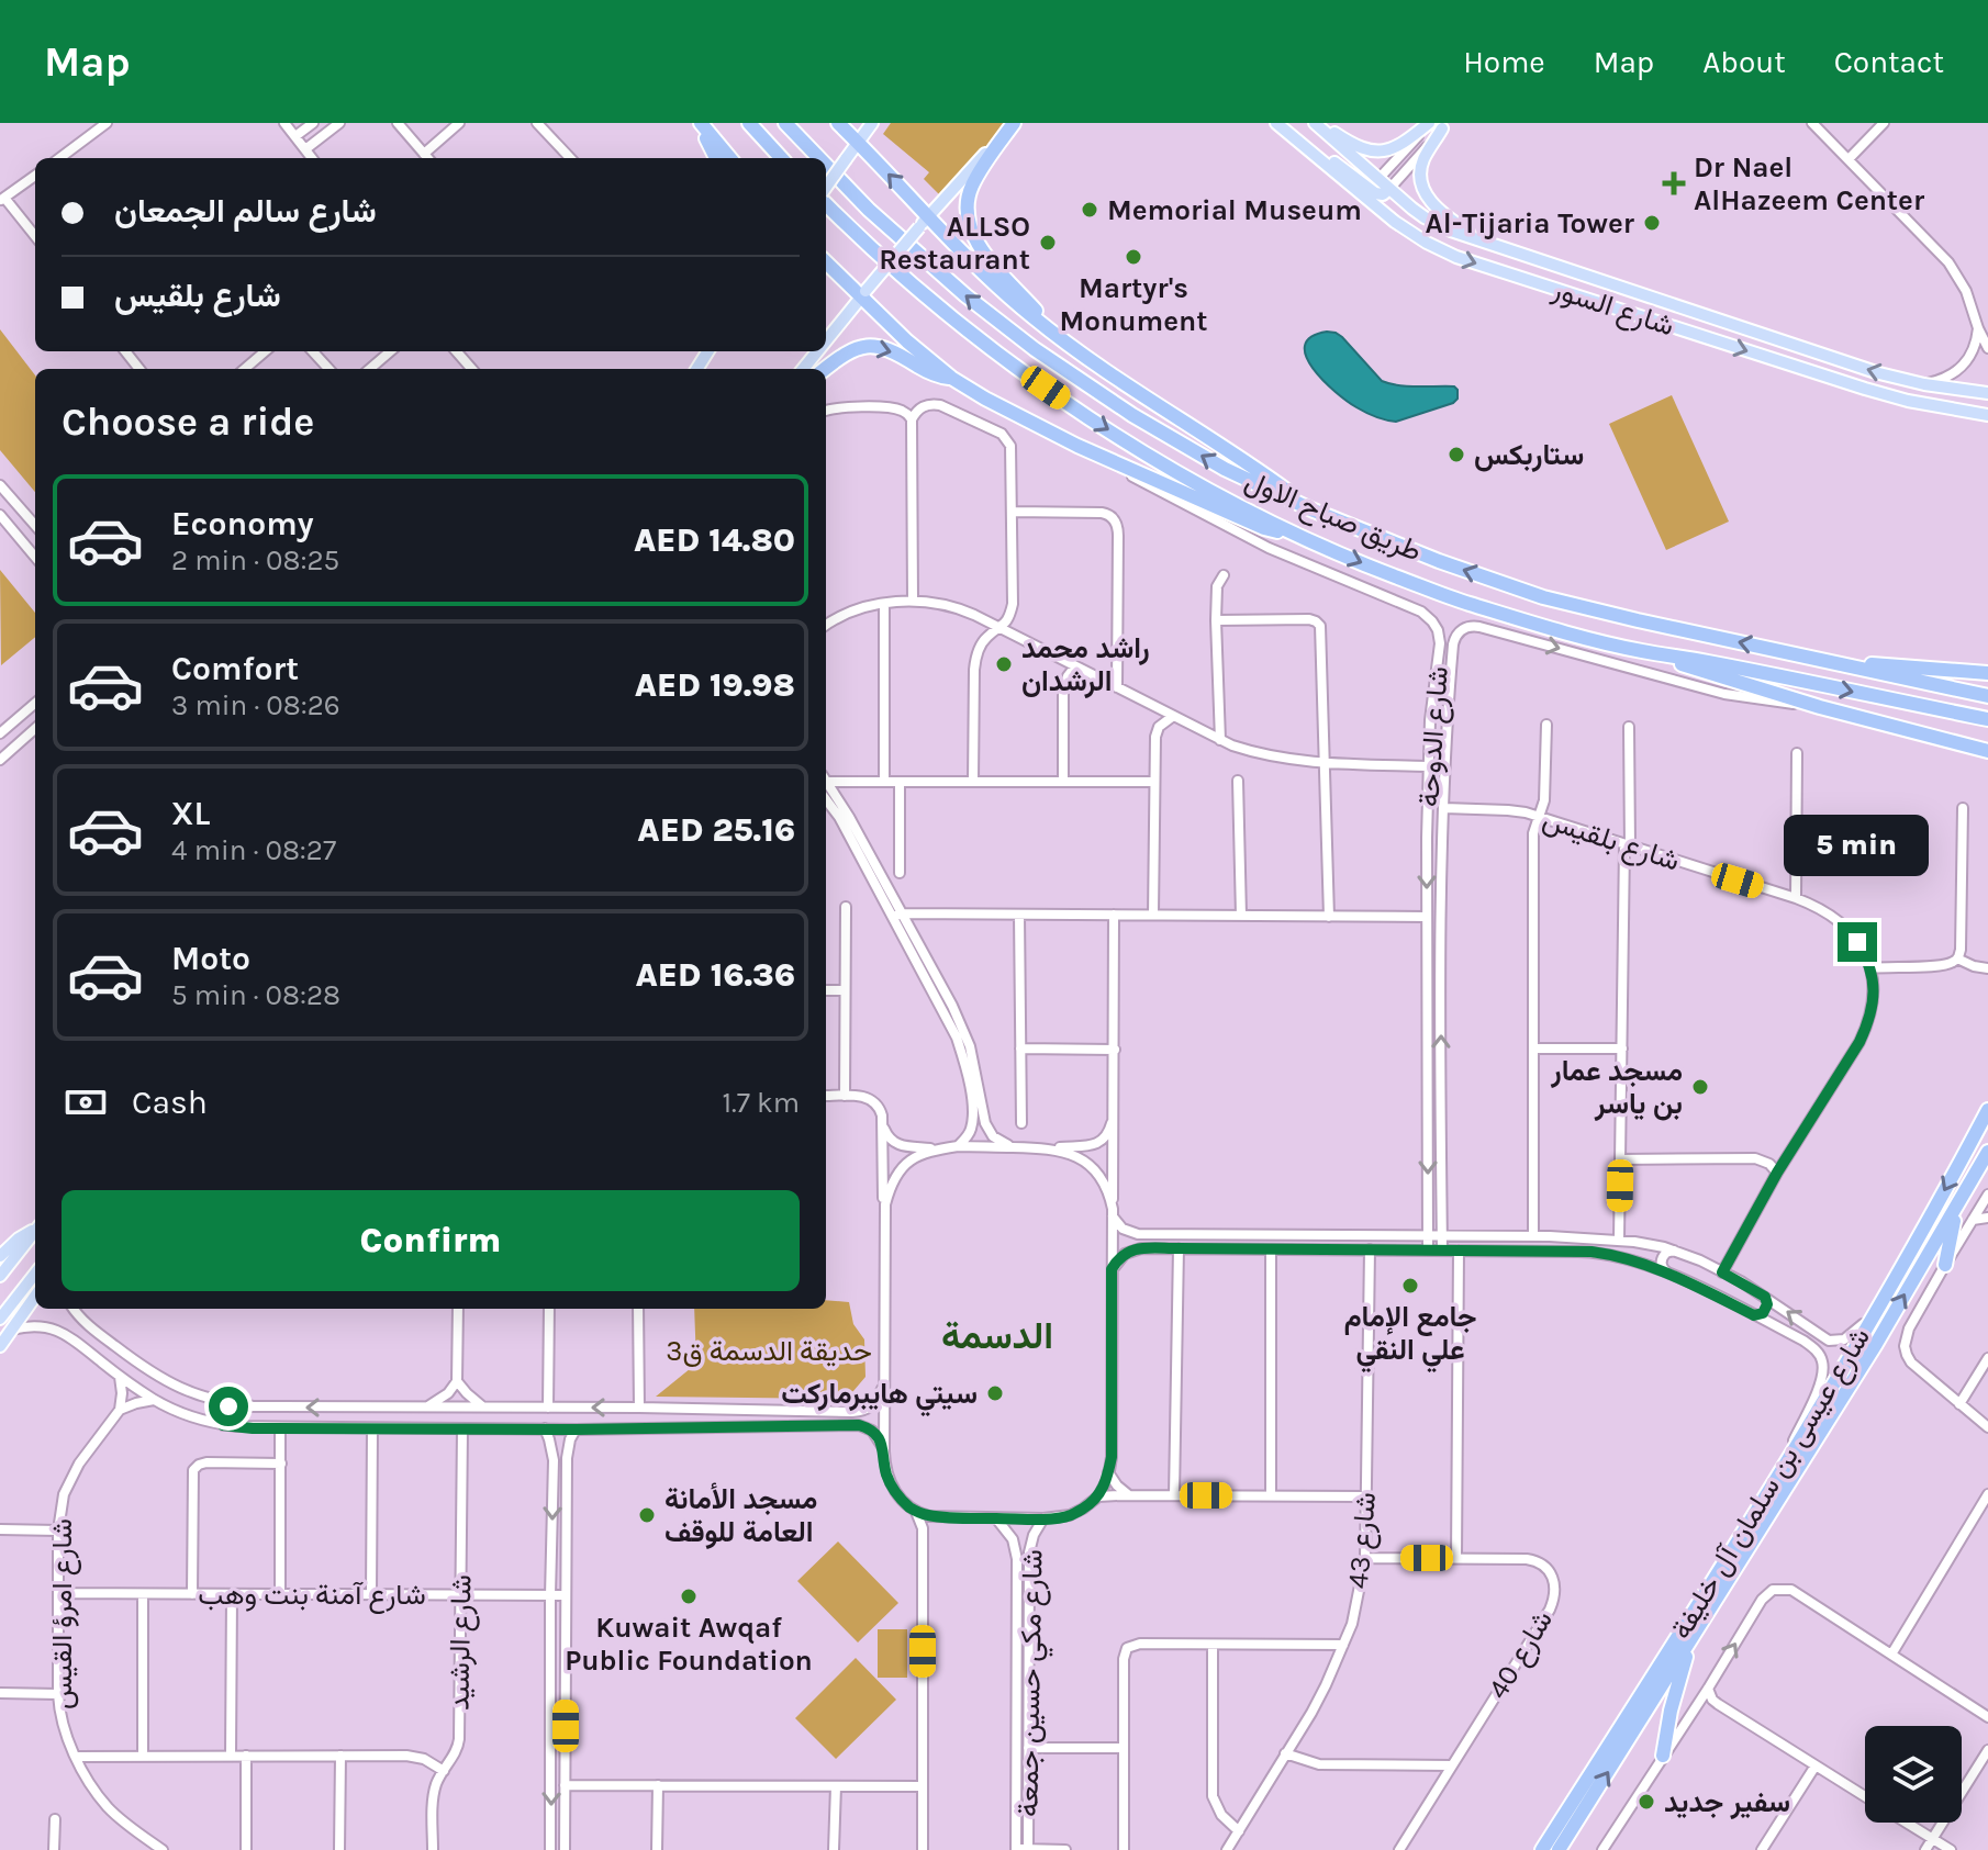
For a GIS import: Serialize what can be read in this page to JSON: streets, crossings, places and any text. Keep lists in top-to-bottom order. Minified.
{"streets":{"highway":["طريق صباح الاول","شارع عيسى بن سلمان آل خليفة"],"main road":["شارع السور"],"street":["شارع الدوحة","شارع بلقيس","شارع 43","شارع آمنة بنت وهب","شارع امرؤ القيس","شارع الرشيد","شارع 40","شارع مكي حسين جمعة"]},"crossings":[["شارع الدوحة","شارع بلقيس"],["شارع 43","شارع 40"],["شارع آمنة بنت وهب","شارع امرؤ القيس"],["شارع آمنة بنت وهب","شارع الرشيد"]],"districts":["الدسمة"],"parks":["حديقة الدسمة ق3"],"places":{"health":["Dr Nael AlHazeem Center"],"other":["Memorial Museum","Al-Tijaria Tower","ALLSO Restaurant","Martyr's Monument","ستاربكس","راشد محمد الرشدان","مسجد عمار بن ياسر","جامع الإمام علي النقي","سيتي هايبرماركت","مسجد الأمانة العامة للوقف","Kuwait Awqaf Public Foundation","سفير جديد"]},"page":{"header":"Map","nav":["Home","Map","About","Contact"],"banner":["شارع سالم الجمعان","شارع بلقيس"],"heading":"Choose a ride","list":[{"name":"Economy","note":"2 min · 08:25","value":"AED 14.80"},{"name":"Comfort","note":"3 min · 08:26","value":"AED 19.98"},{"name":"XL","note":"4 min · 08:27","value":"AED 25.16"},{"name":"Moto","note":"5 min · 08:28","value":"AED 16.36"}],"bubble":"5 min","pay":["Cash","1.7 km"],"buttons":"Confirm"}}
